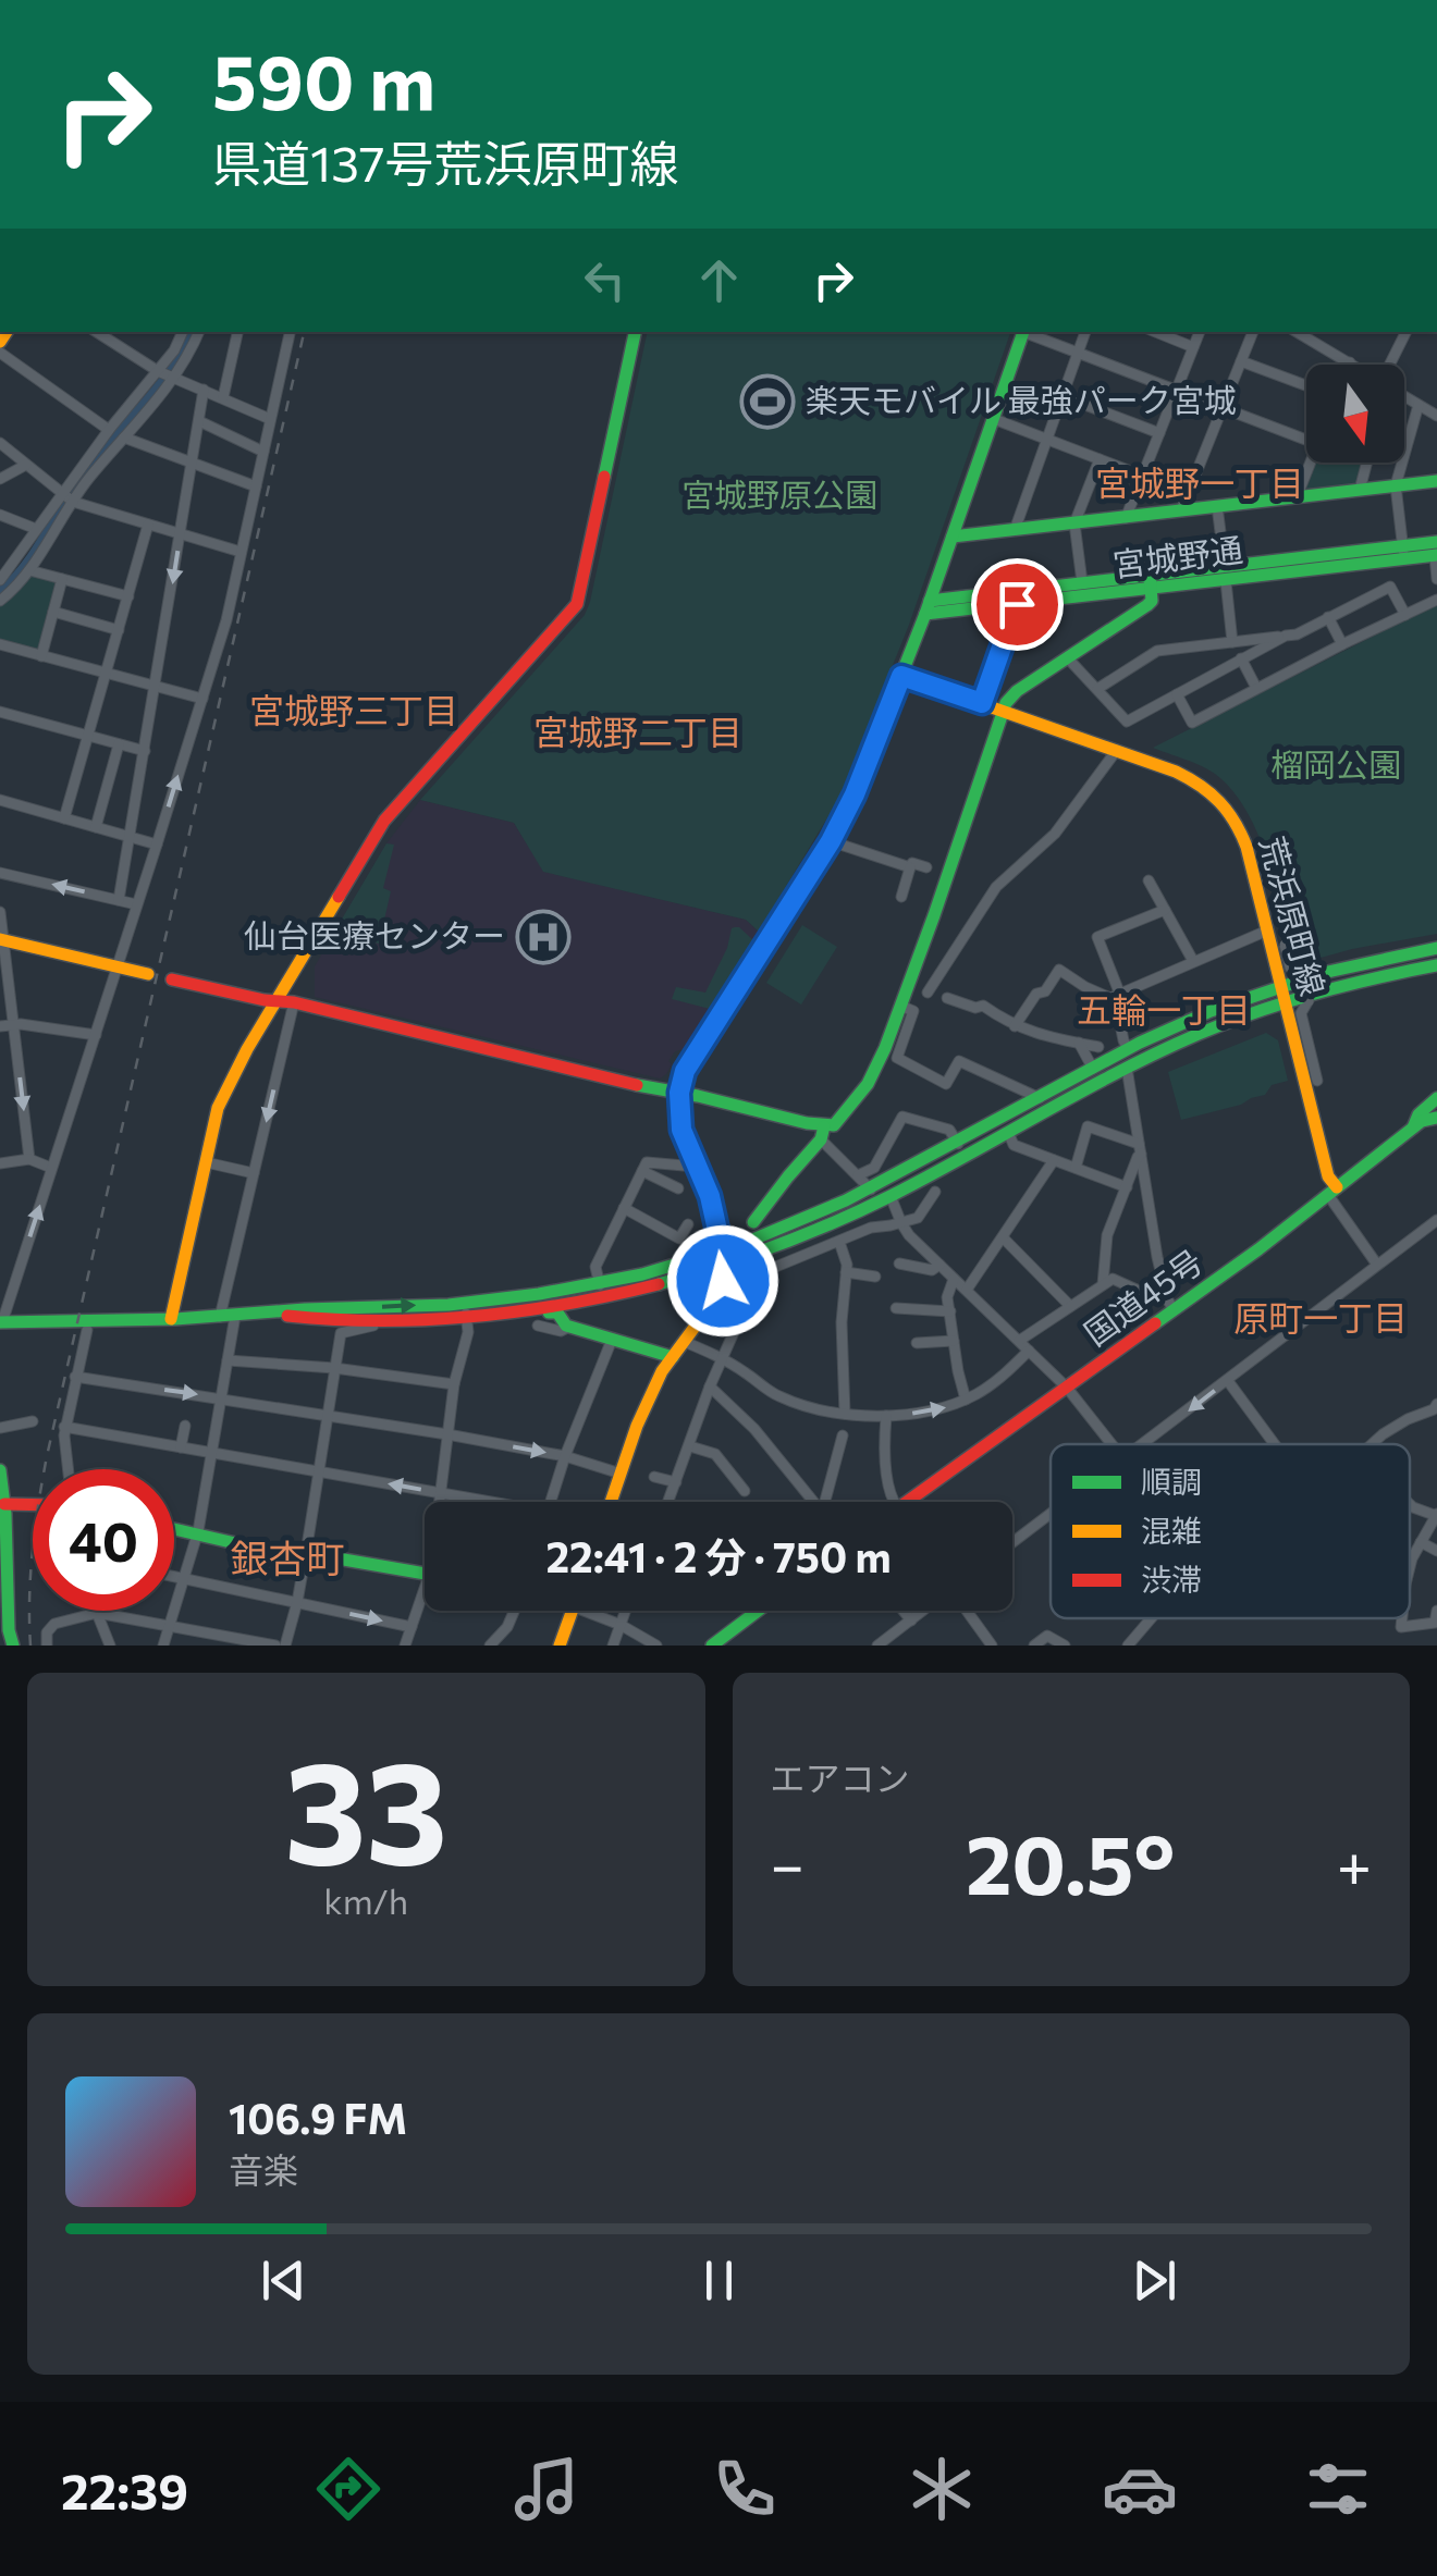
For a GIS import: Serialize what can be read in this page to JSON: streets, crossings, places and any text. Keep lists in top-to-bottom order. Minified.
{"streets":{"main road":["宮城野通","荒浜原町線","国道45号"]},"crossings":[["荒浜原町線","国道45号"]],"districts":["宮城野一丁目","宮城野三丁目","宮城野二丁目","五輪一丁目","原町一丁目","銀杏町"],"parks":["宮城野原公園","榴岡公園"],"places":{"sports":["楽天モバイル 最強パーク宮城"],"hospital":["仙台医療センター"]},"legend":["順調","混雑","渋滞"],"north":"bottom","page":{"turn":["590 m","県道137号荒浜原町線"],"limit":"40","trip":"22:41 · 2 分 · 750 m","tile":[["33","km/h"],"エアコン"],"heat":["−","20.5°","+"],"song":["106.9 FM","音楽"],"tabs":"22:39"}}
